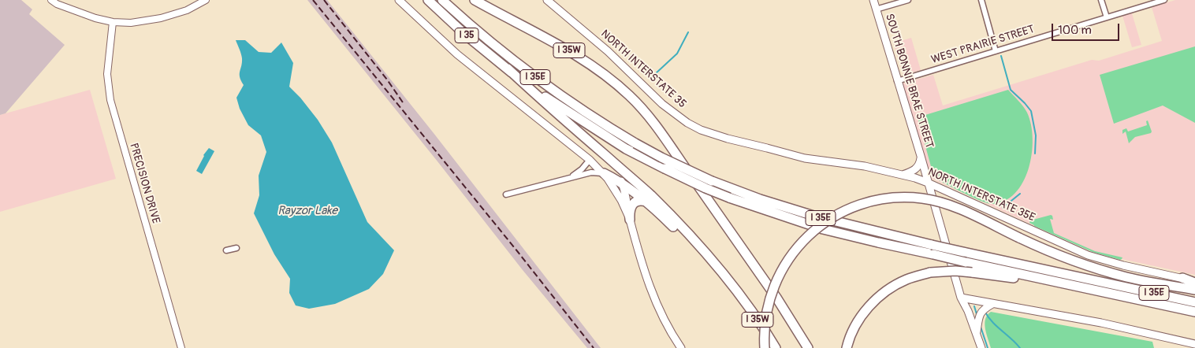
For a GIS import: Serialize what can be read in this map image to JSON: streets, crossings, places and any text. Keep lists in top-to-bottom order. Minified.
{"streets":{"highway":["I 35","I 35W","I 35E"],"main road":["NORTH INTERSTATE 35","SOUTH BONNIE BRAE STREET","NORTH INTERSTATE 35E"],"street":["WEST PRAIRIE STREET","PRECISION DRIVE"]},"crossings":[["I 35","I 35W"],["I 35","I 35E"],["WEST PRAIRIE STREET","SOUTH BONNIE BRAE STREET"],["I 35W","I 35E"],["NORTH INTERSTATE 35","NORTH INTERSTATE 35E"],["SOUTH BONNIE BRAE STREET","NORTH INTERSTATE 35E"]],"water":["Rayzor Lake"],"scale_bar":"100 m"}
